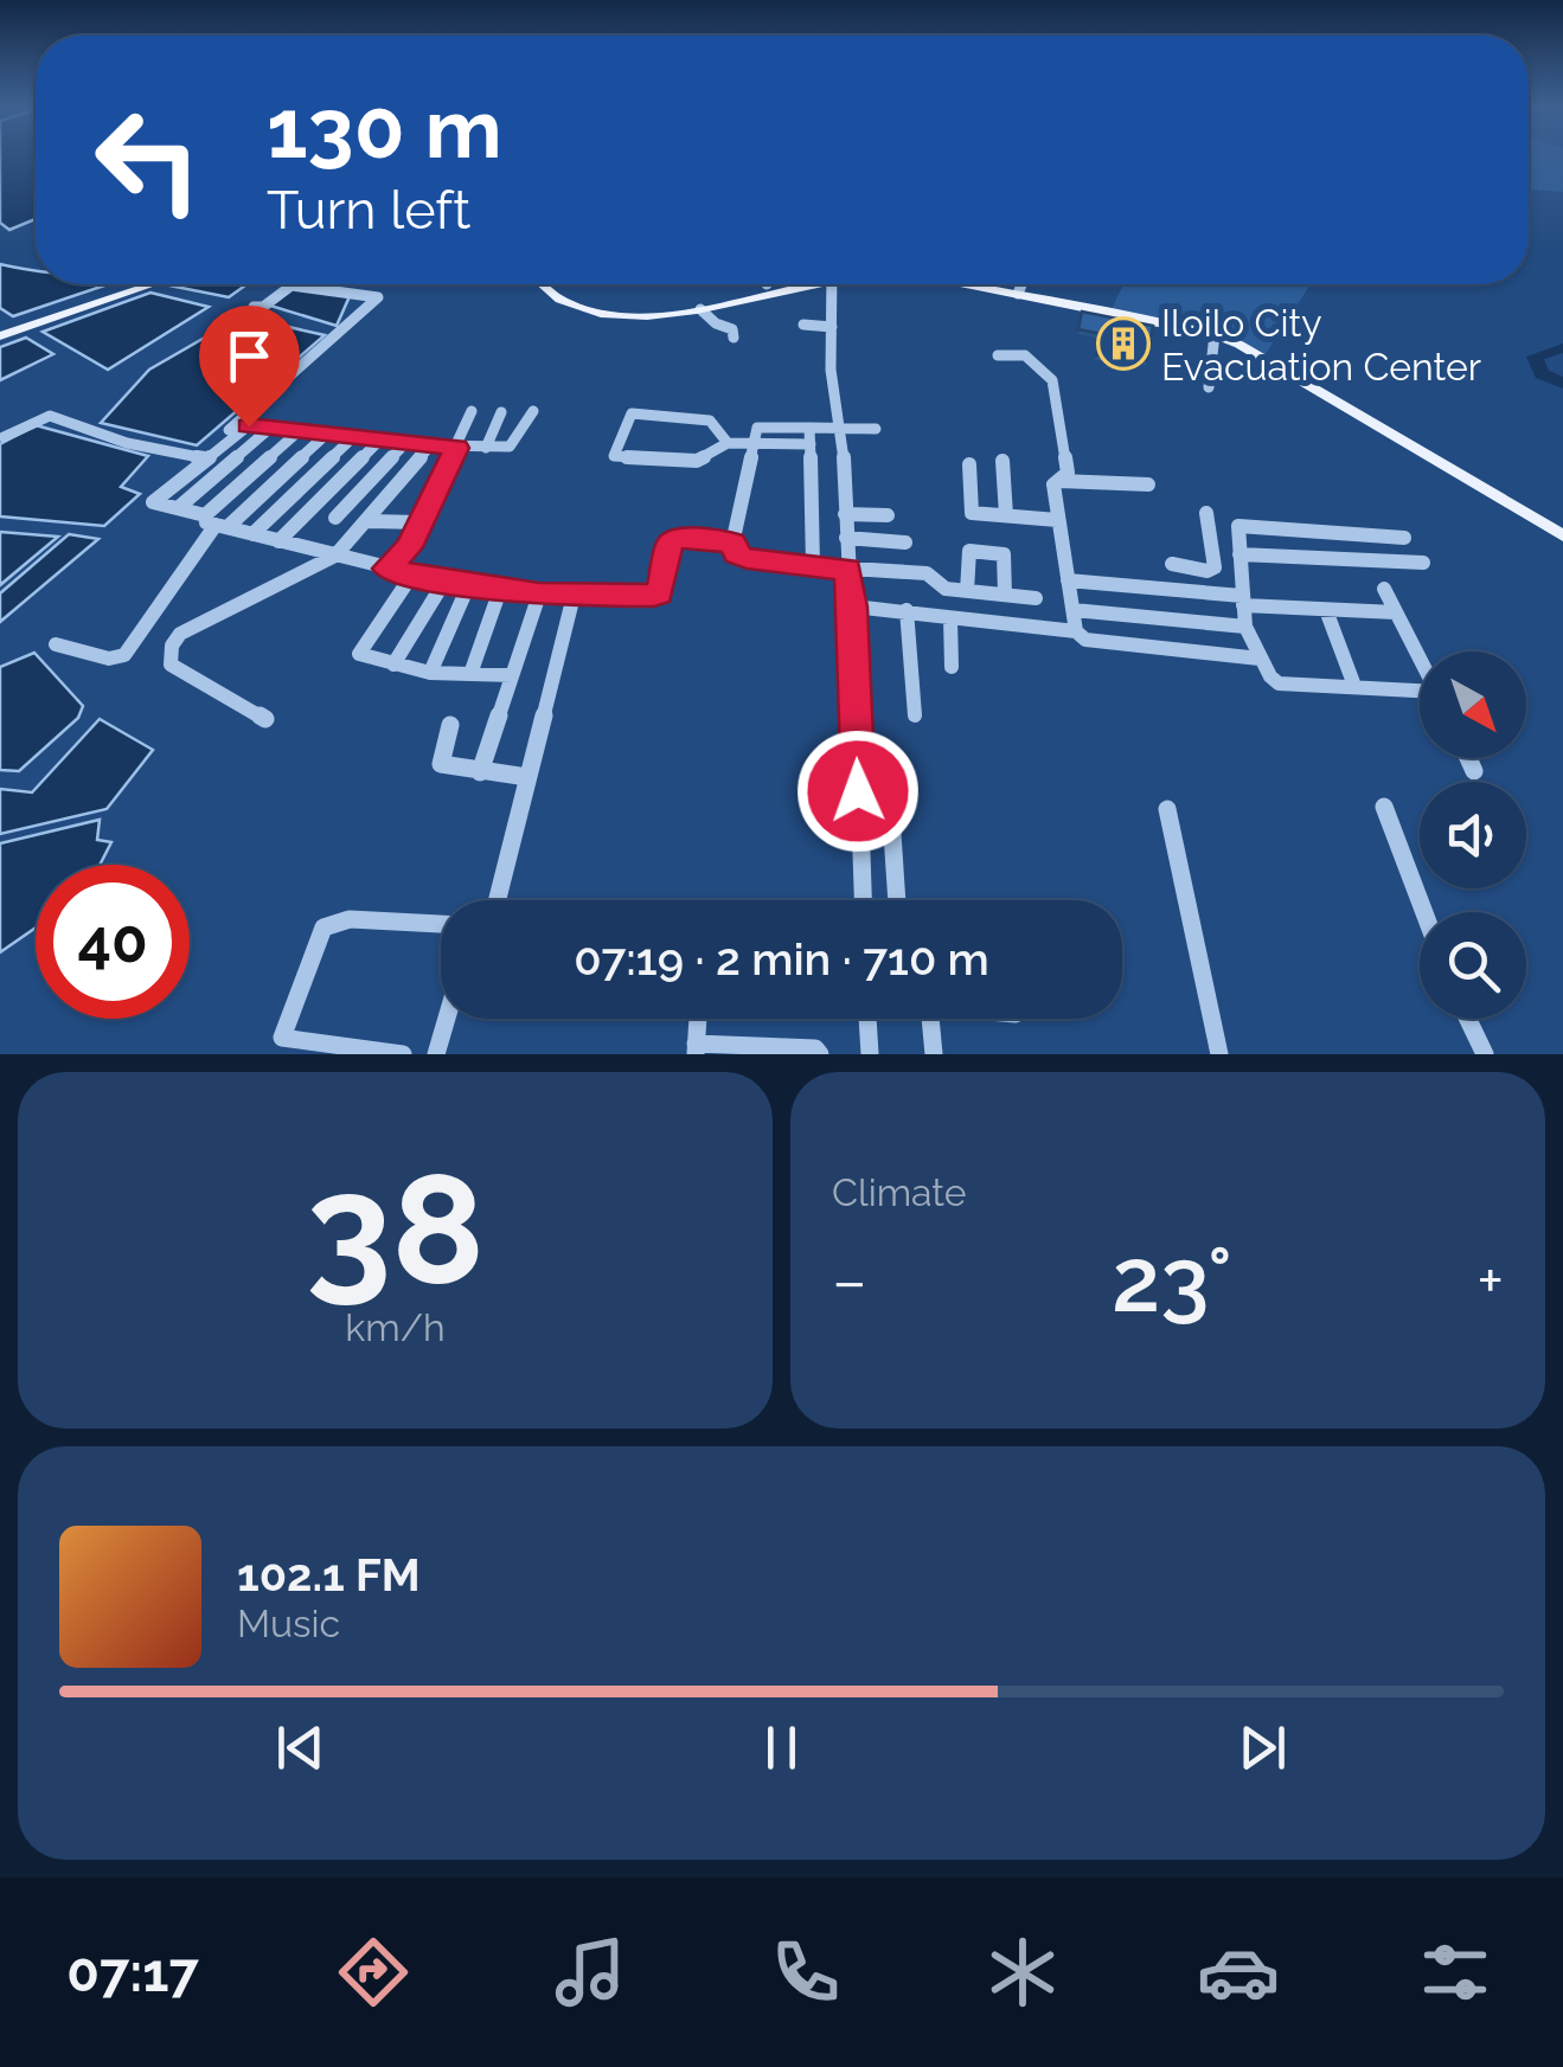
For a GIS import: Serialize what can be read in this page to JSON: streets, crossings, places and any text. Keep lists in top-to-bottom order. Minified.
{"places":{"building":["Iloilo City Evacuation Center"]},"north":"bottom right","page":{"turn":["130 m","Turn left"],"limit":"40","trip":"07:19 · 2 min · 710 m","tile":[["38","km/h"],"Climate"],"heat":["−","23°","+"],"song":["102.1 FM","Music"],"tabs":"07:17"}}
